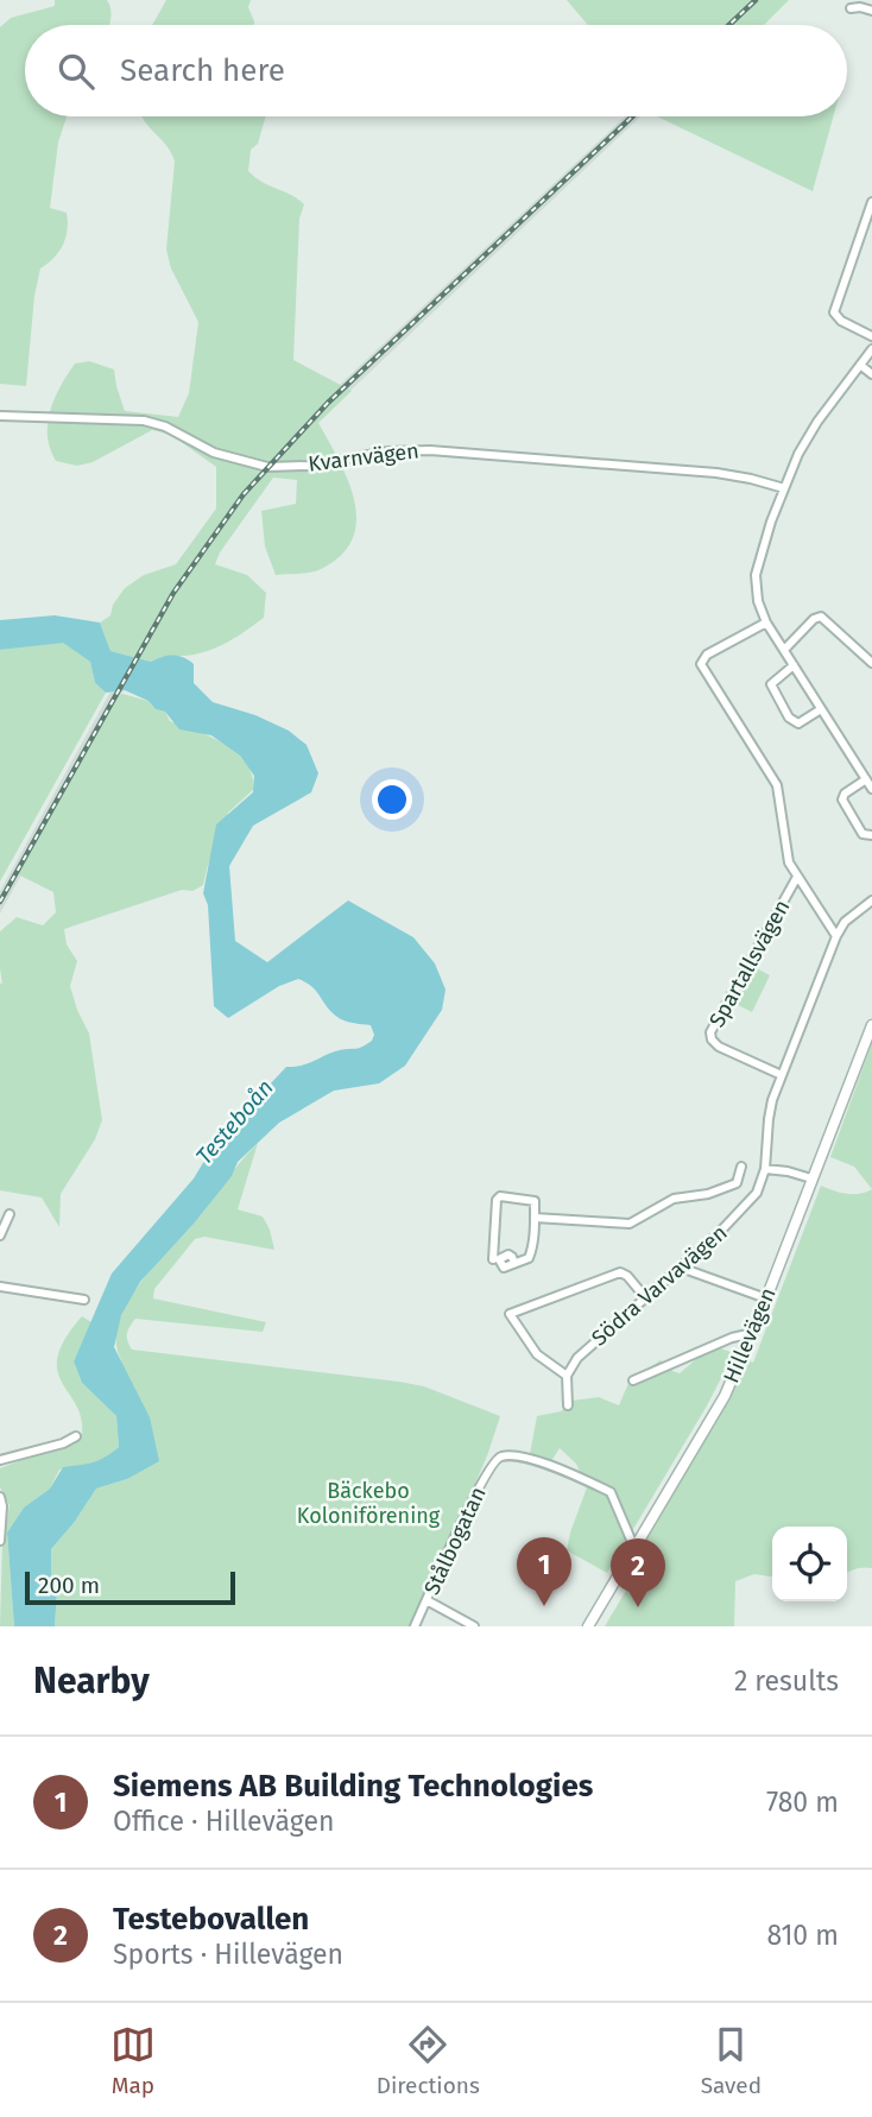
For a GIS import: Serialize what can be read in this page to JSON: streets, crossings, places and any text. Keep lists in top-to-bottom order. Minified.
{"streets":{"street":["Kvarnvägen","Spartallsvägen","Södra Varvavägen","Hillevägen","Stålbogatan"]},"crossings":[["Spartallsvägen","Södra Varvavägen"],["Hillevägen","Stålbogatan"]],"water":["Testeboån"],"parks":["Bäckebo Koloniförening"],"scale_bar":"200 m","page":{"search":"Search here","pins":["1","2"],"scale":"200 m","heading":["Nearby","2 results"],"list":[{"mark":"1","name":"Siemens AB Building Technologies","note":"Office · Hillevägen","value":"780 m"},{"mark":"2","name":"Testebovallen","note":"Sports · Hillevägen","value":"810 m"}],"nav":["Map","Directions","Saved"]}}
